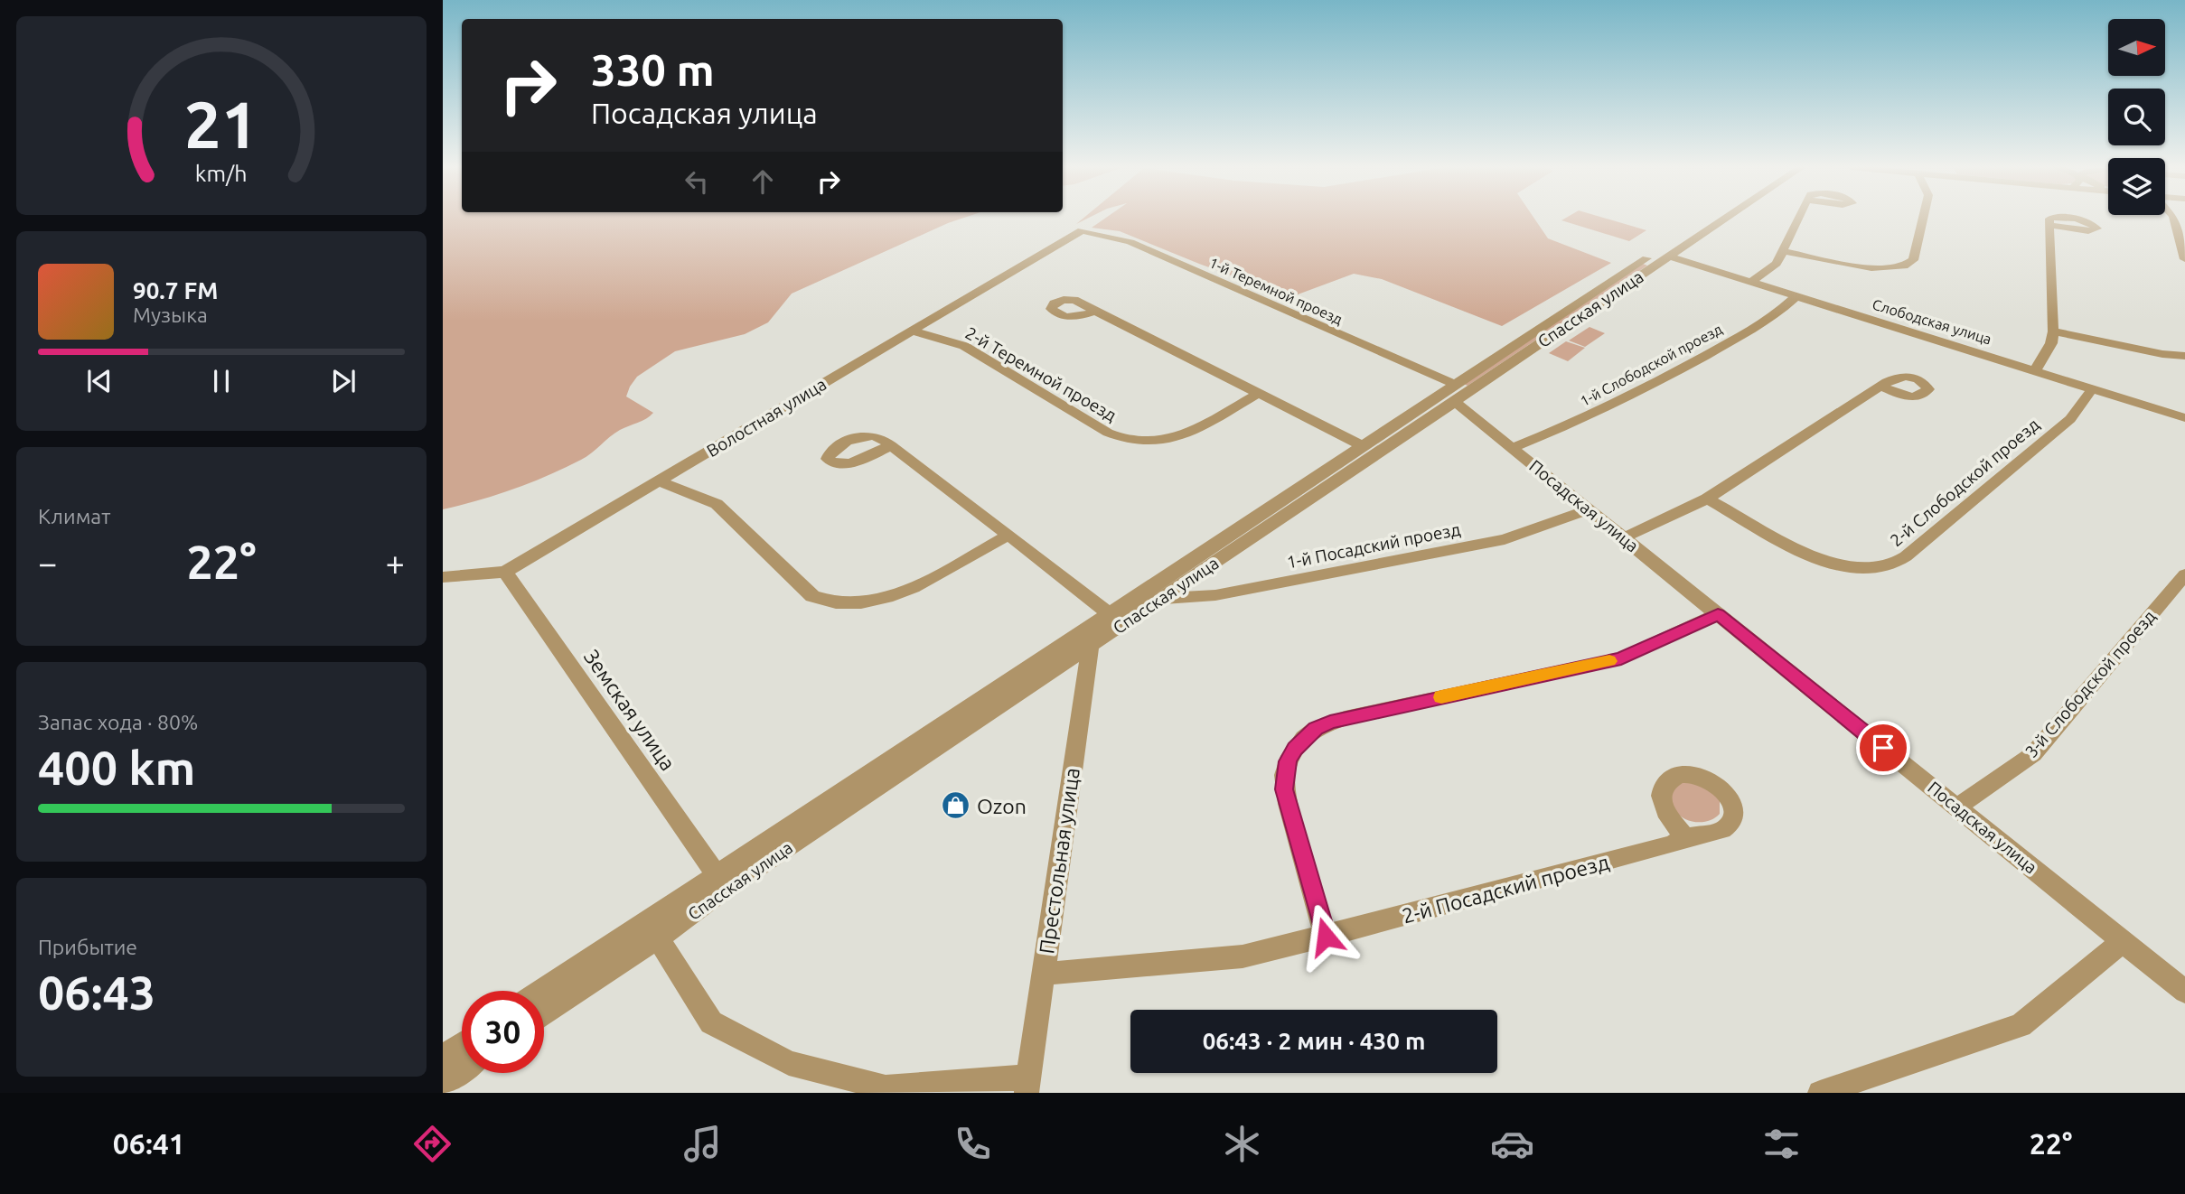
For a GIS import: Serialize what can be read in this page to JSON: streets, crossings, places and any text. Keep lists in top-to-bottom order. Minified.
{"streets":{"street":["1-й Теремной проезд","Спасская улица","Слободская улица","1-й Слободской проезд","2-й Теремной проезд","Волостная улица","2-й Слободской проезд","Посадская улица","1-й Посадский проезд","3-й Слободской проезд","Земская улица","Престольная улица","2-й Посадский проезд"]},"crossings":[["1-й Теремной проезд","Спасская улица"],["1-й Теремной проезд","Волостная улица"],["1-й Теремной проезд","Посадская улица"],["Спасская улица","Слободская улица"],["Спасская улица","Посадская улица"],["Спасская улица","1-й Посадский проезд"],["Спасская улица","Земская улица"],["Спасская улица","Престольная улица"],["Слободская улица","1-й Слободской проезд"],["Слободская улица","2-й Слободской проезд"],["1-й Слободской проезд","Посадская улица"],["2-й Теремной проезд","Волостная улица"],["Волостная улица","Земская улица"],["Посадская улица","1-й Посадский проезд"],["Посадская улица","3-й Слободской проезд"],["Престольная улица","2-й Посадский проезд"]],"places":{"shop":["Ozon"]},"north":"right","page":{"turn":["330 m","Посадская улица"],"song":["90.7 FM","Музыка"],"tile":["Климат",["Запас хода · 80%","400 km"],["Прибытие","06:43"]],"heat":["−","22°","+"],"limit":"30","trip":"06:43 · 2 мин · 430 m","tabs":["06:41","22°"],"gauge":["21","km/h"]}}
